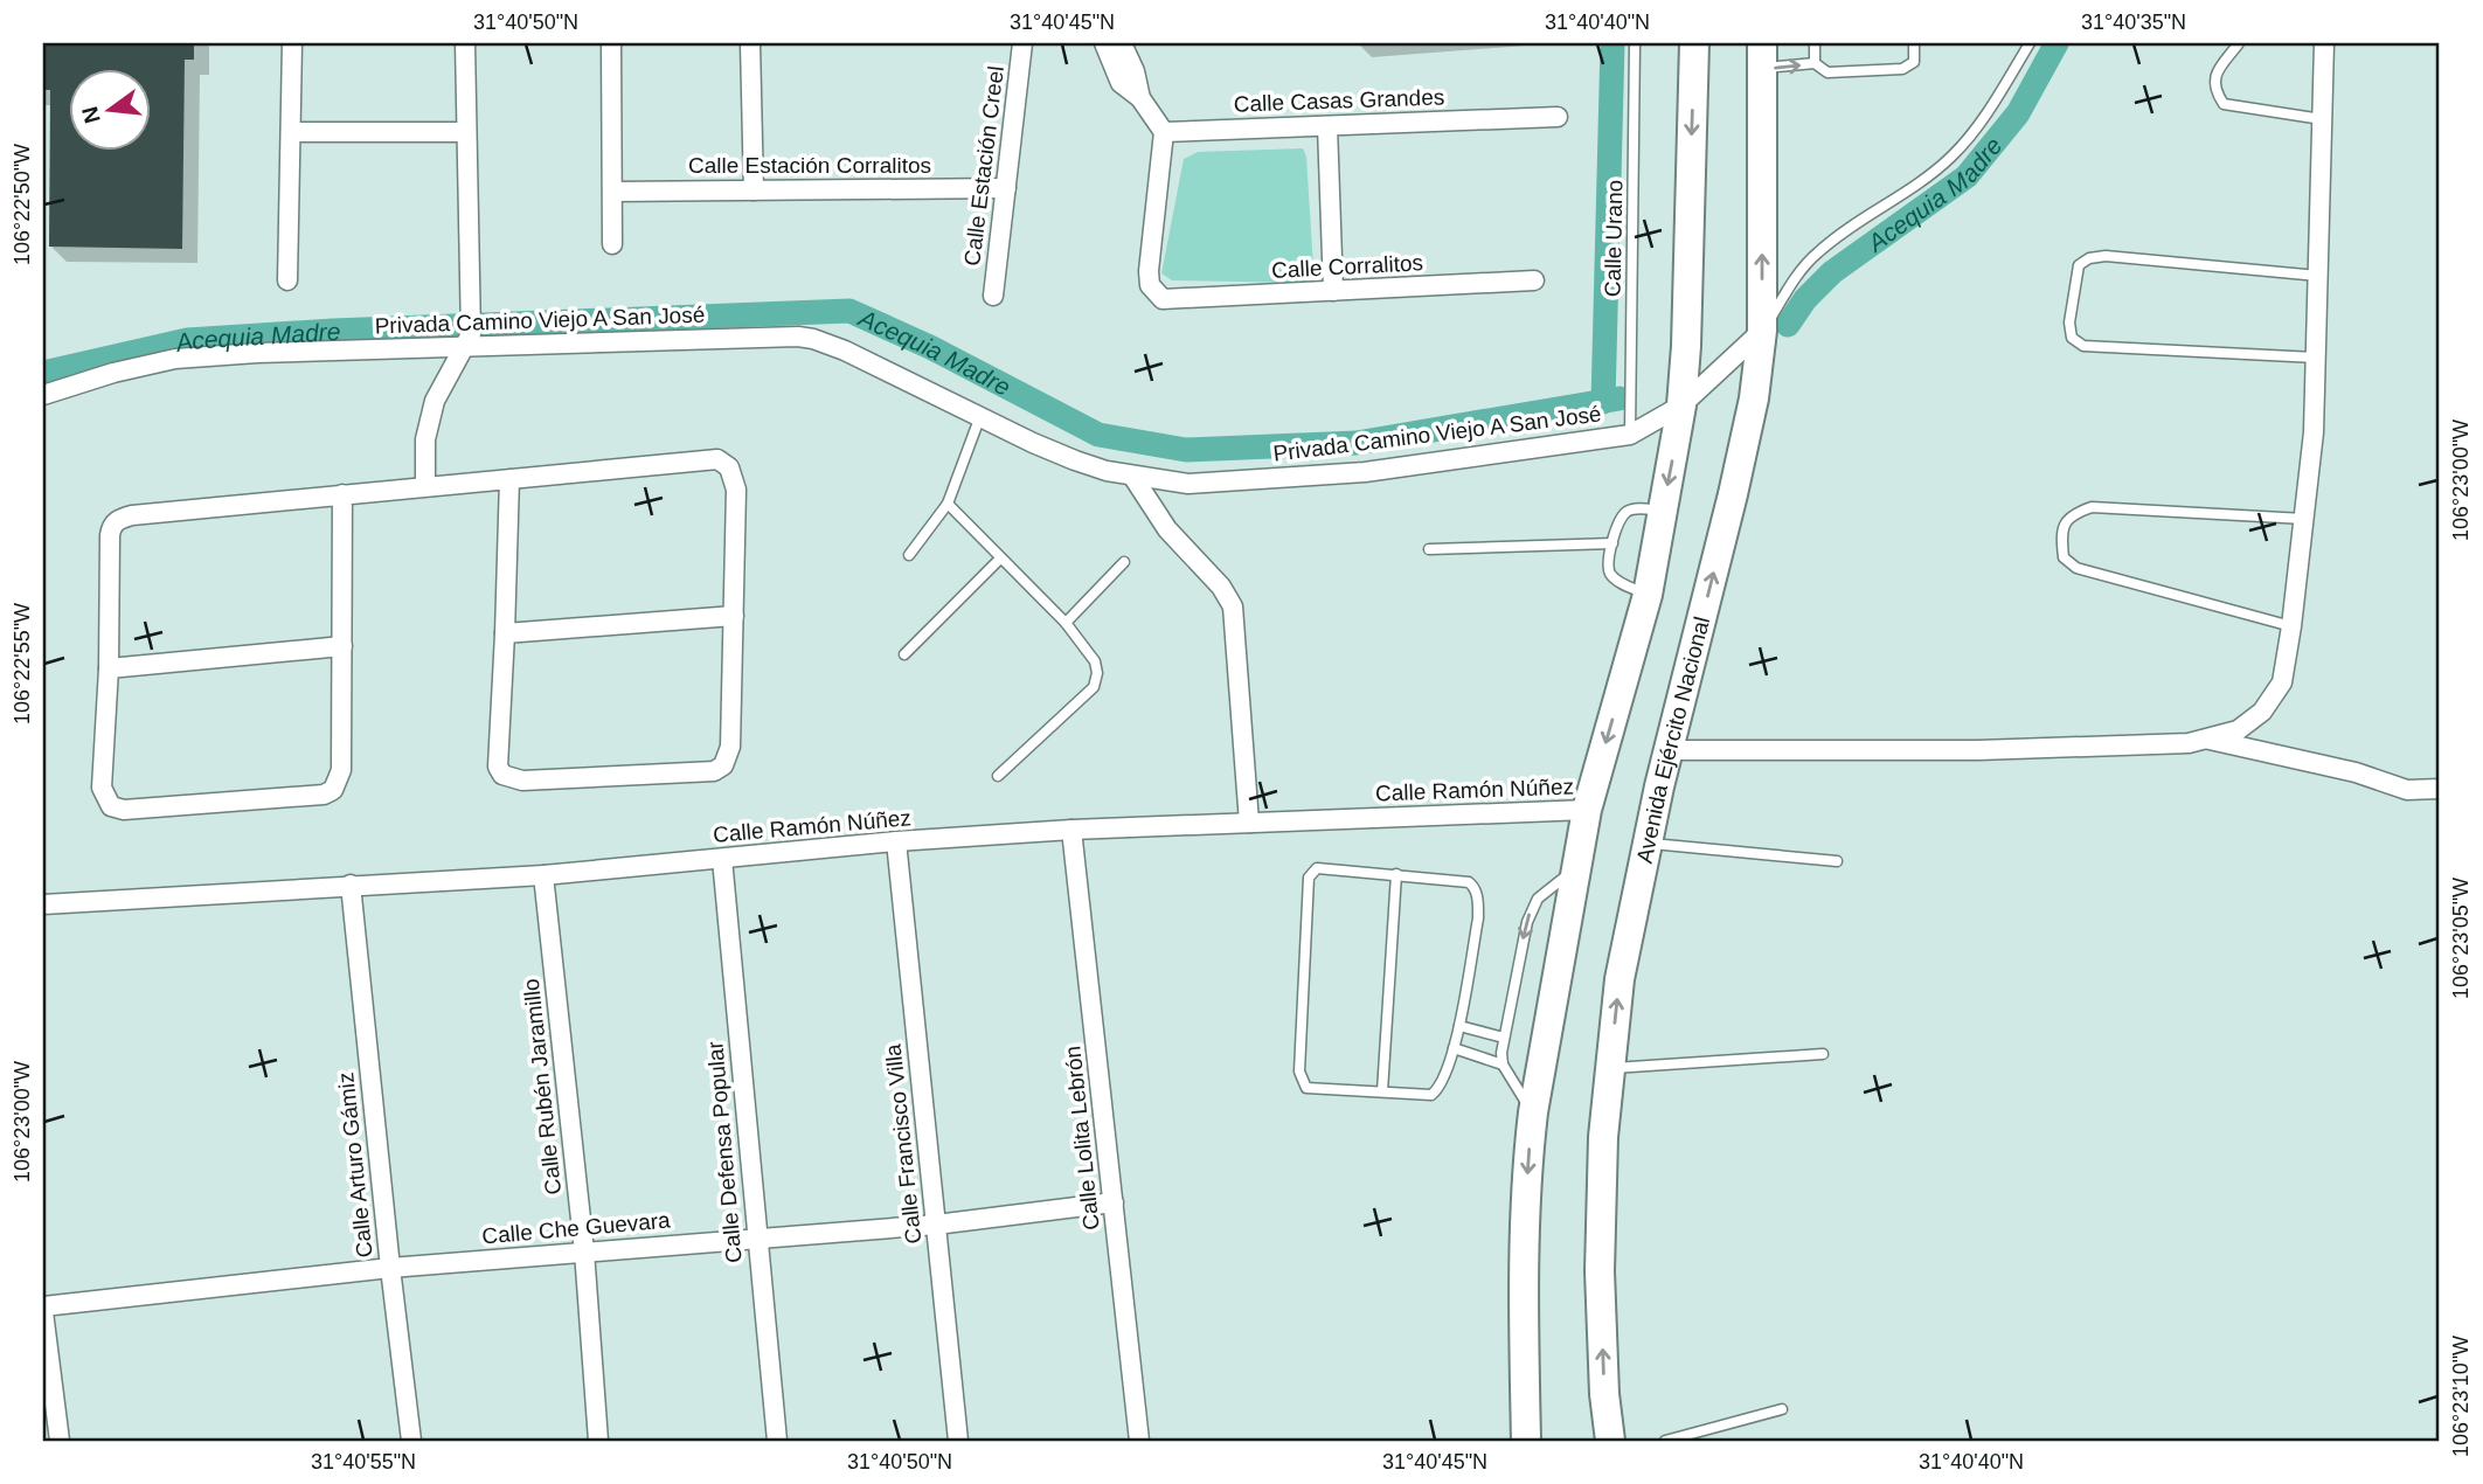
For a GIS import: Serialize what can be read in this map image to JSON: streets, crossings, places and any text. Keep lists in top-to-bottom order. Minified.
{"streets":{"main road":["Avenida Ejército Nacional"],"street":["Calle Casas Grandes","Calle Estación Corralitos","Calle Estación Creel","Calle Corralitos","Privada Camino Viejo A San José","Calle Ramón Núñez","Calle Rubén Jaramillo","Calle Lolita Lebrón","Calle Francisco Villa","Calle Defensa Popular","Calle Arturo Gámiz","Calle Che Guevara"],"lane":["Calle Urano"]},"crossings":[["Calle Casas Grandes","Calle Corralitos"],["Calle Estación Corralitos","Calle Estación Creel"],["Calle Urano","Privada Camino Viejo A San José"],["Privada Camino Viejo A San José","Avenida Ejército Nacional"],["Calle Ramón Núñez","Calle Rubén Jaramillo"],["Calle Ramón Núñez","Calle Lolita Lebrón"],["Calle Ramón Núñez","Calle Francisco Villa"],["Calle Ramón Núñez","Calle Defensa Popular"],["Calle Ramón Núñez","Calle Arturo Gámiz"],["Calle Rubén Jaramillo","Calle Che Guevara"],["Calle Lolita Lebrón","Calle Che Guevara"],["Calle Francisco Villa","Calle Che Guevara"],["Calle Defensa Popular","Calle Che Guevara"],["Calle Arturo Gámiz","Calle Che Guevara"]],"water":["Acequia Madre"],"north":"left","coordinates":["31°40'50\"N","31°40'45\"N","31°40'40\"N","31°40'35\"N","106°22'50\"W","106°23'00\"W","106°22'55\"W","106°23'05\"W","106°23'10\"W","31°40'55\"N"]}
